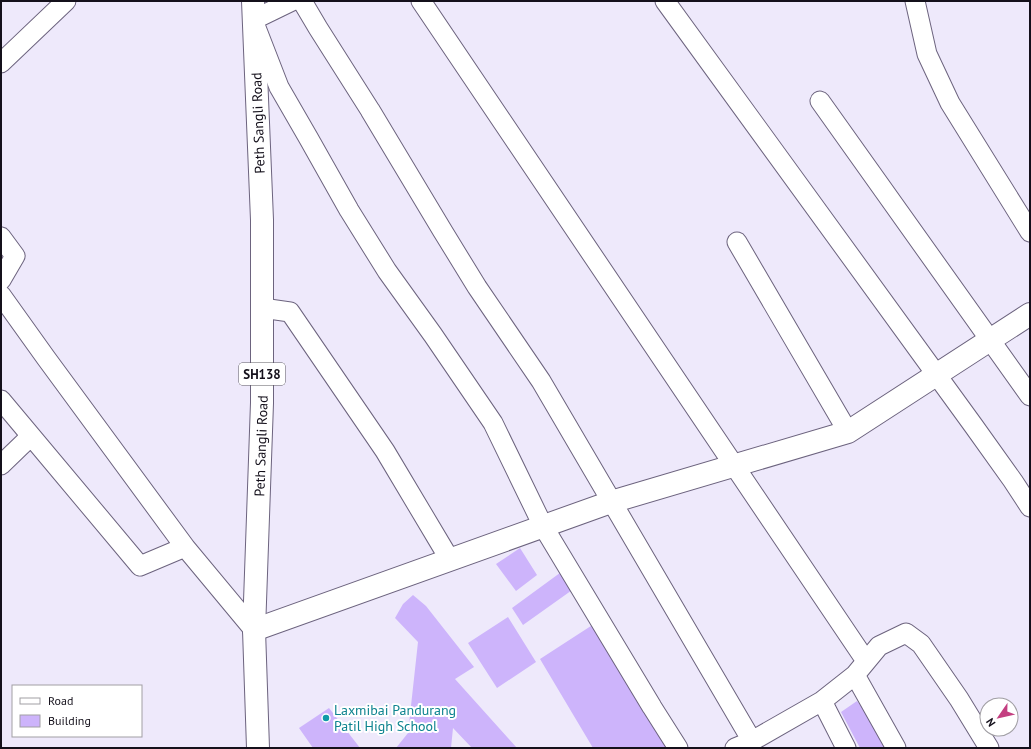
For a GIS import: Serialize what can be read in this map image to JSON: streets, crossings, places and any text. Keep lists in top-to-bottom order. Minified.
{"streets":{"main road":["Peth Sangli Road","SH138"]},"places":["Laxmibai Pandurang Patil High School"],"legend":["Road","Building"],"north":"bottom left"}
